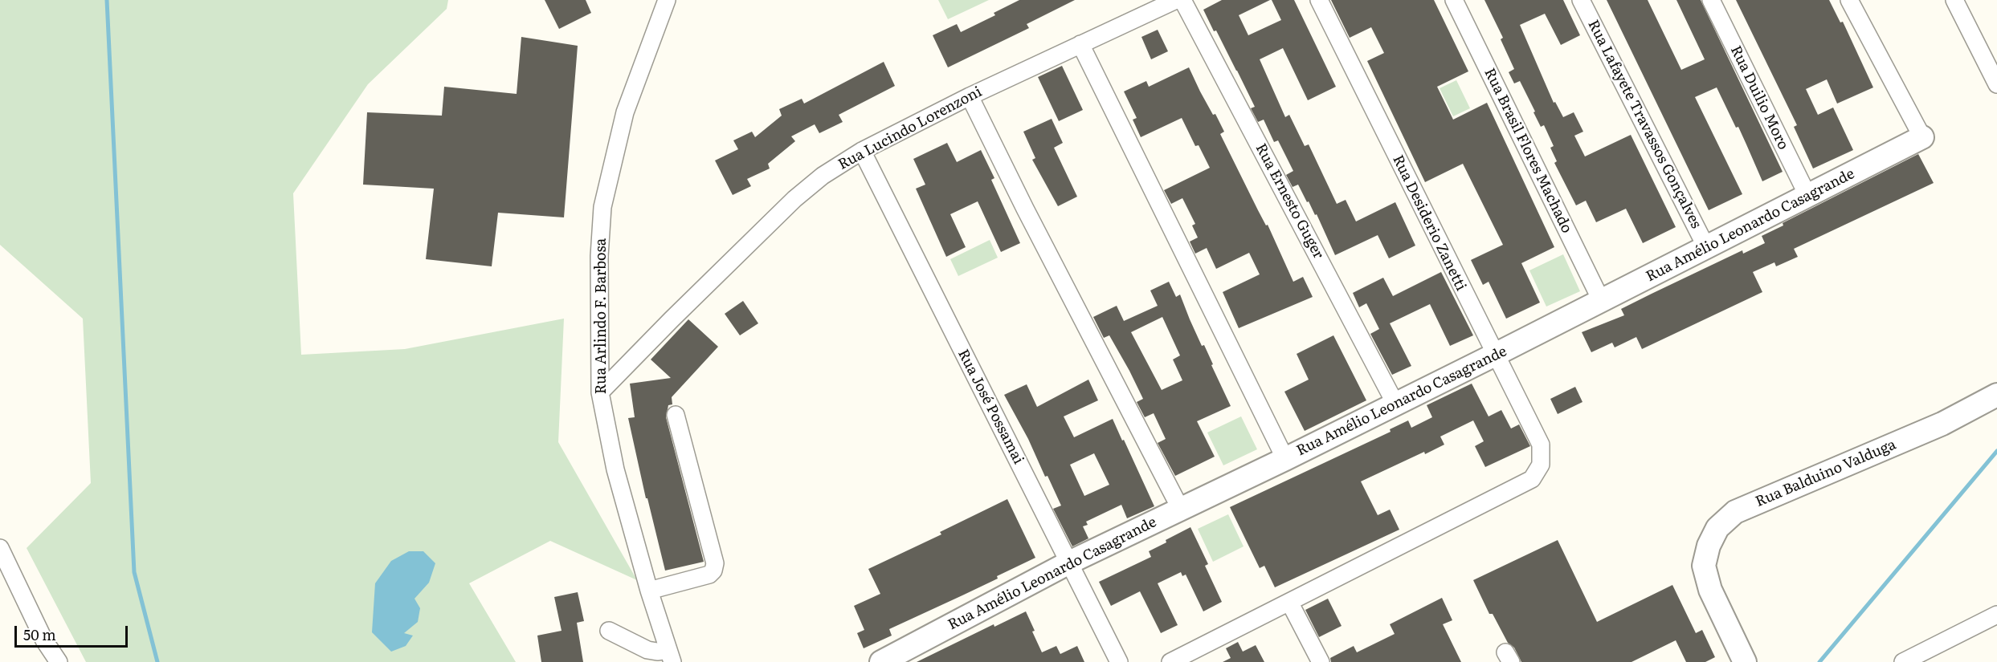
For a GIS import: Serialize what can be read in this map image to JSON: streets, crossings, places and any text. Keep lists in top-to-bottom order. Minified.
{"streets":{"street":["Rua Duilio Moro","Rua Lafayete Travassos Gonçalves","Rua Lucindo Lorenzoni","Rua Brasil Flores Machado","Rua Ernesto Guger","Rua Desiderio Zanetti","Rua Amélio Leonardo Casagrande","Rua Arlindo F. Barbosa","Rua José Possamai","Rua Balduino Valduga"]},"crossings":[["Rua Duilio Moro","Rua Amélio Leonardo Casagrande"],["Rua Lafayete Travassos Gonçalves","Rua Amélio Leonardo Casagrande"],["Rua Lucindo Lorenzoni","Rua Arlindo F. Barbosa"],["Rua Lucindo Lorenzoni","Rua José Possamai"],["Rua Brasil Flores Machado","Rua Amélio Leonardo Casagrande"],["Rua Ernesto Guger","Rua Amélio Leonardo Casagrande"],["Rua Desiderio Zanetti","Rua Amélio Leonardo Casagrande"],["Rua Amélio Leonardo Casagrande","Rua José Possamai"]],"scale_bar":"50 m"}
